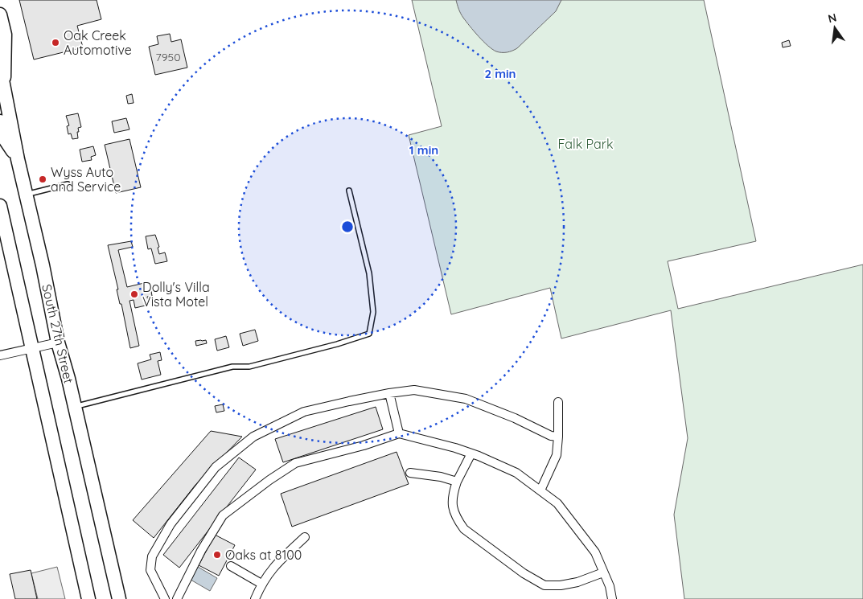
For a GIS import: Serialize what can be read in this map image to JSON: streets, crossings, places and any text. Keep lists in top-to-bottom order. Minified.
{"streets":{"main road":["South 27th Street"]},"parks":["Falk Park"],"places":["Oak Creek Automotive","Wyss Auto and Service","Dolly's Villa Vista Motel","Oaks at 8100"],"house_numbers":["7950"],"north":"top","rings":["2 min","1 min"]}
